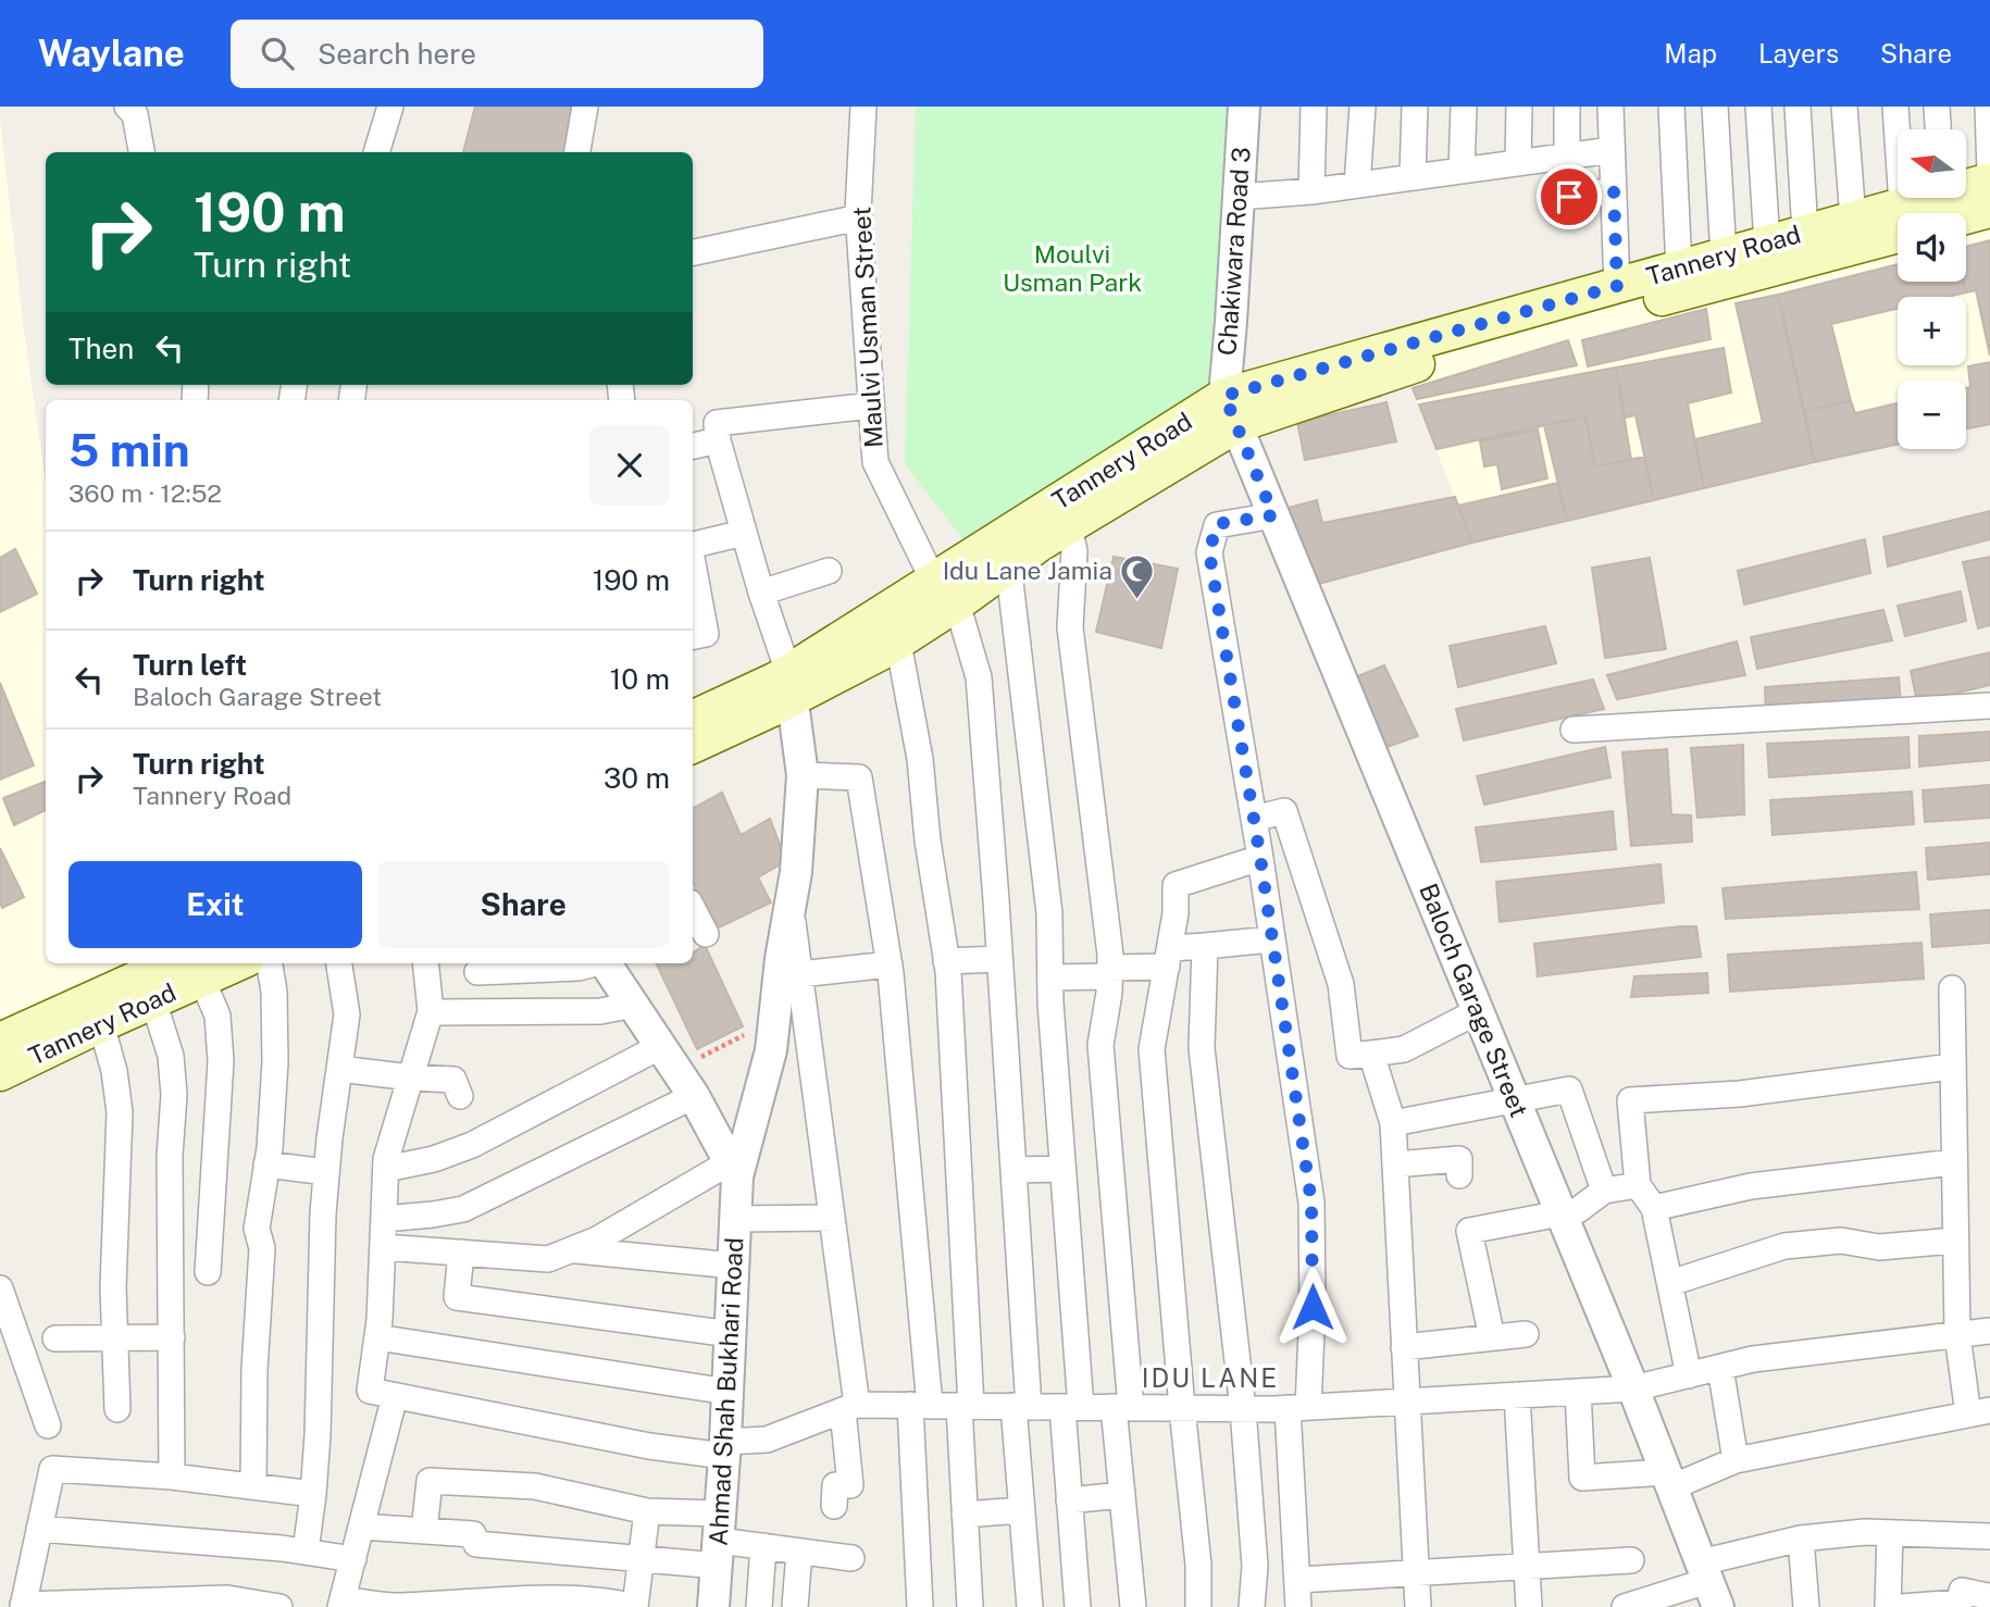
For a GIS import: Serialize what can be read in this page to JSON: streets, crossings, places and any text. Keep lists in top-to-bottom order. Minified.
{"streets":{"main road":["Tannery Road"],"street":["Chakiwara Road 3","Maulvi Usman Street","Baloch Garage Street","Ahmad Shah Bukhari Road"]},"crossings":[["Chakiwara Road 3","Tannery Road"],["Chakiwara Road 3","Baloch Garage Street"],["Tannery Road","Maulvi Usman Street"],["Tannery Road","Baloch Garage Street"],["Tannery Road","Ahmad Shah Bukhari Road"]],"districts":["IDU LANE"],"parks":["Moulvi Usman Park"],"places":{"mosque":["Idu Lane Jamia"]},"north":"left","page":{"header":"Waylane","search":"Search here","nav":["Map","Layers","Share"],"map_buttons":["+","−"],"turn":["190 m","Turn right"],"then":"Then","heading":["5 min","360 m · 12:52"],"list":[{"name":"Turn right","value":"190 m"},{"name":"Turn left","note":"Baloch Garage Street","value":"10 m"},{"name":"Turn right","note":"Tannery Road","value":"30 m"}],"buttons":["Exit","Share"]}}
